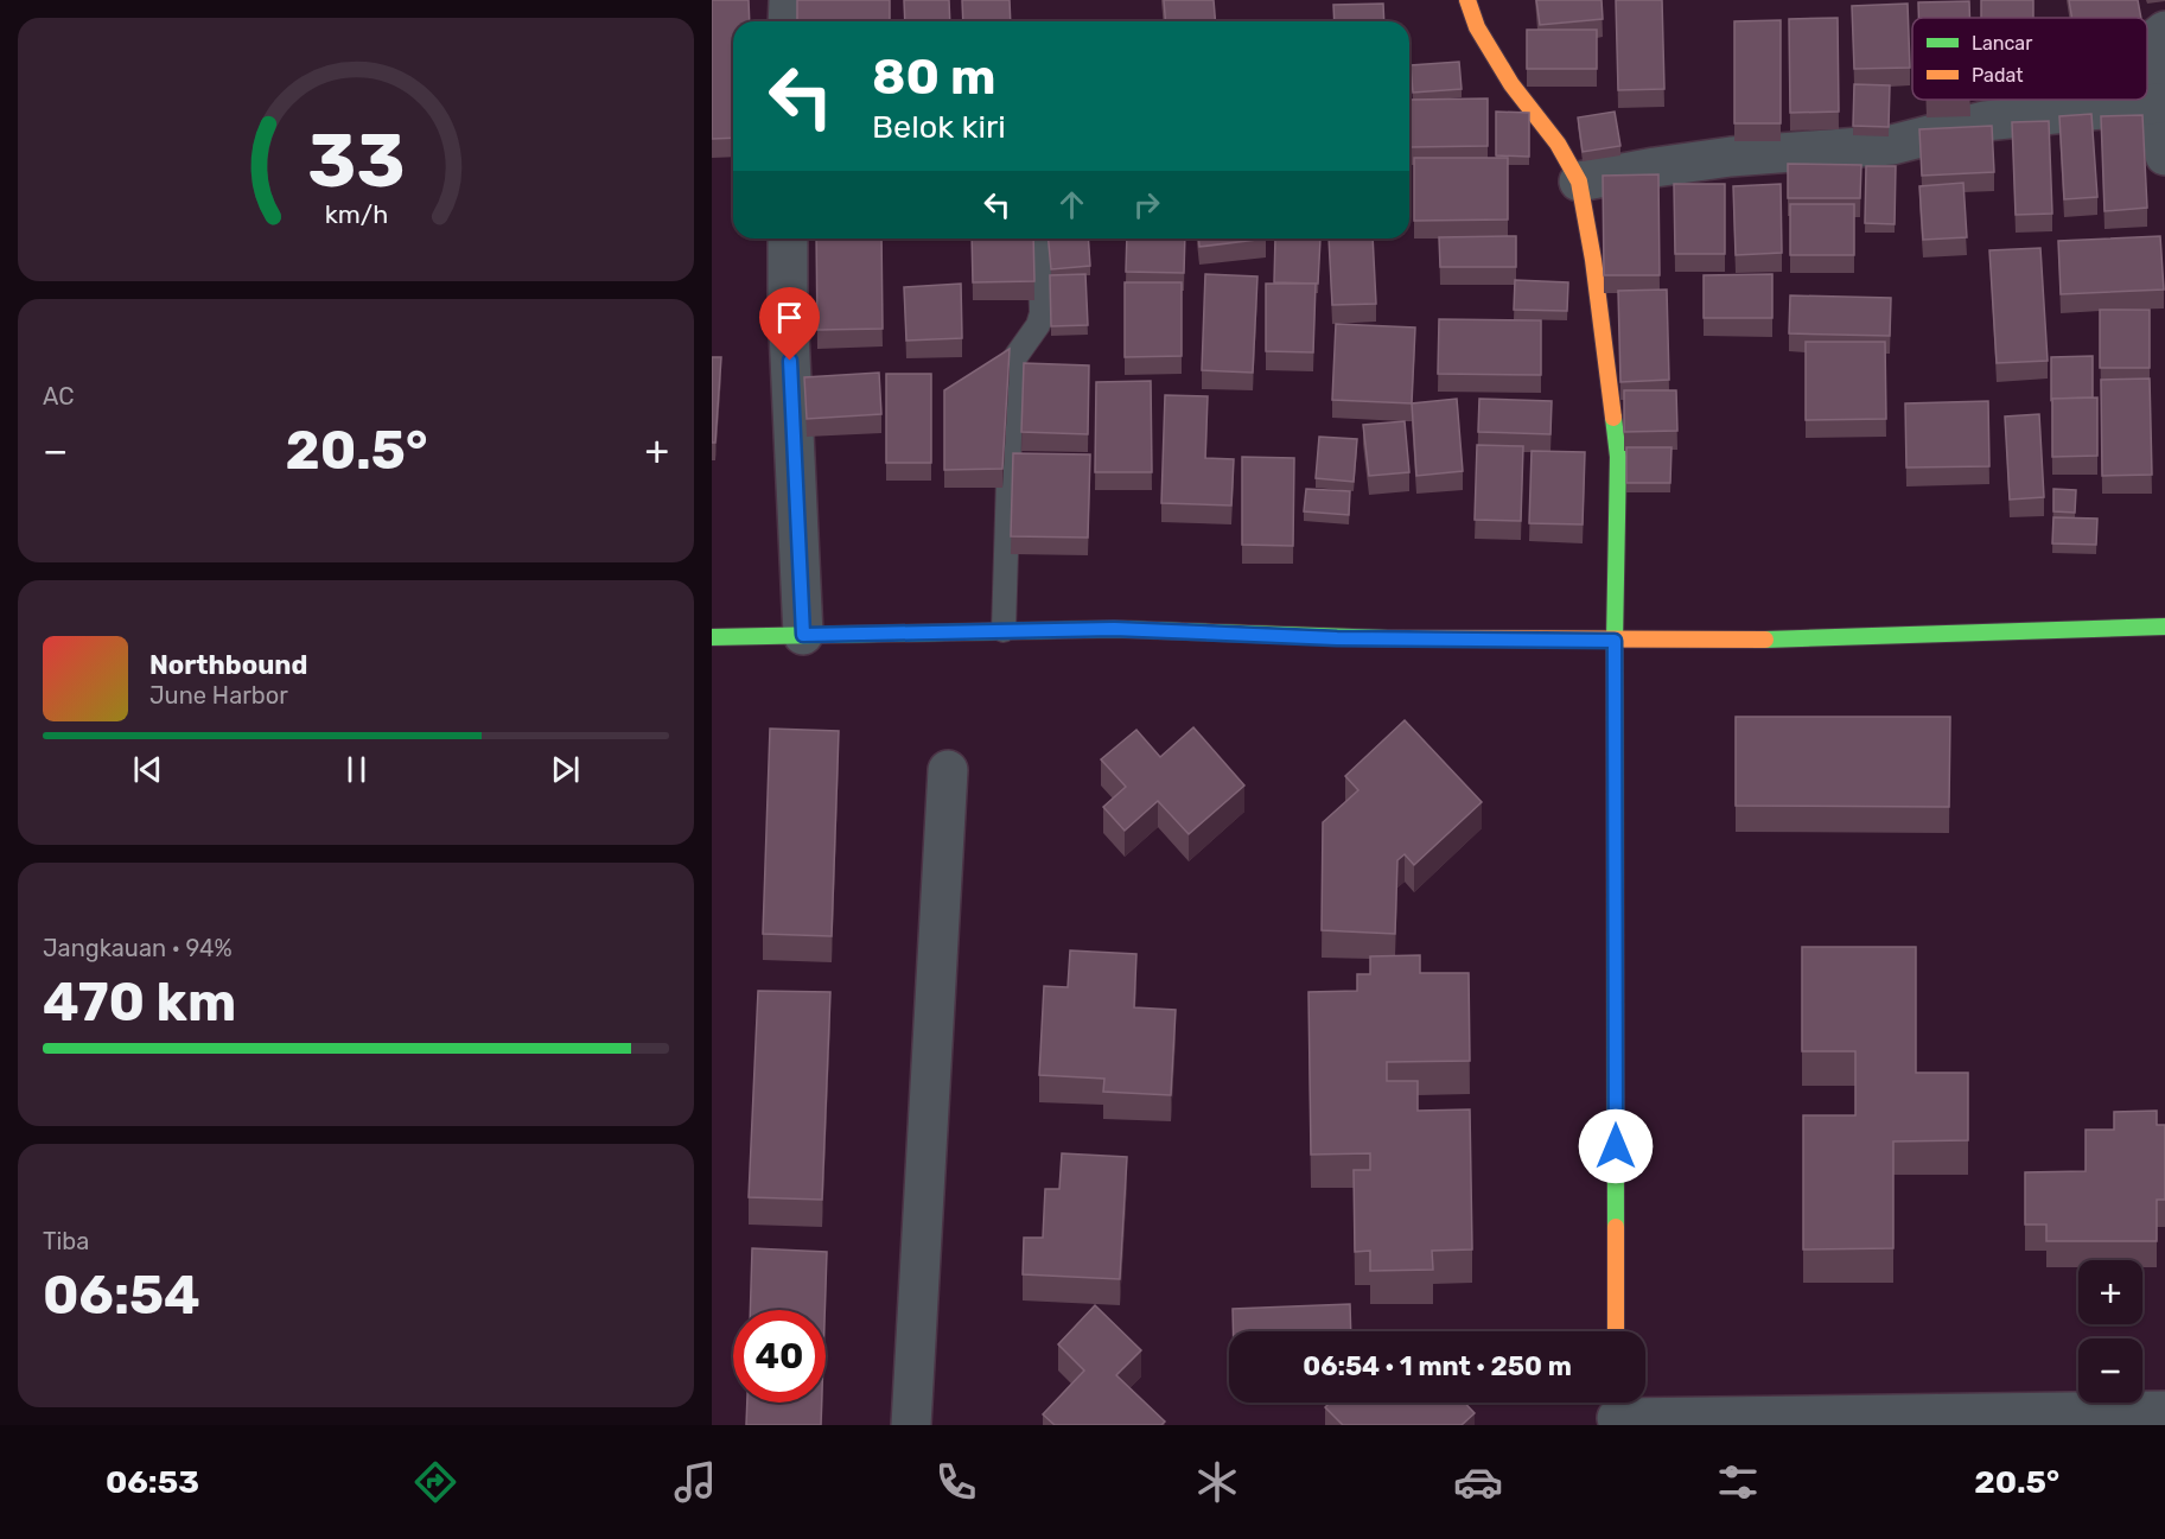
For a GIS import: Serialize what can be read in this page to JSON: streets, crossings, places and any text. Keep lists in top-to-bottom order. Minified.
{"legend":["Lancar","Padat"],"page":{"turn":["80 m","Belok kiri"],"tile":["AC",["Jangkauan · 94%","470 km"],["Tiba","06:54"]],"heat":["−","20.5°","+"],"song":["Northbound","June Harbor"],"map_buttons":["+","−"],"limit":"40","trip":"06:54 · 1 mnt · 250 m","tabs":["06:53","20.5°"],"gauge":["33","km/h"]}}
